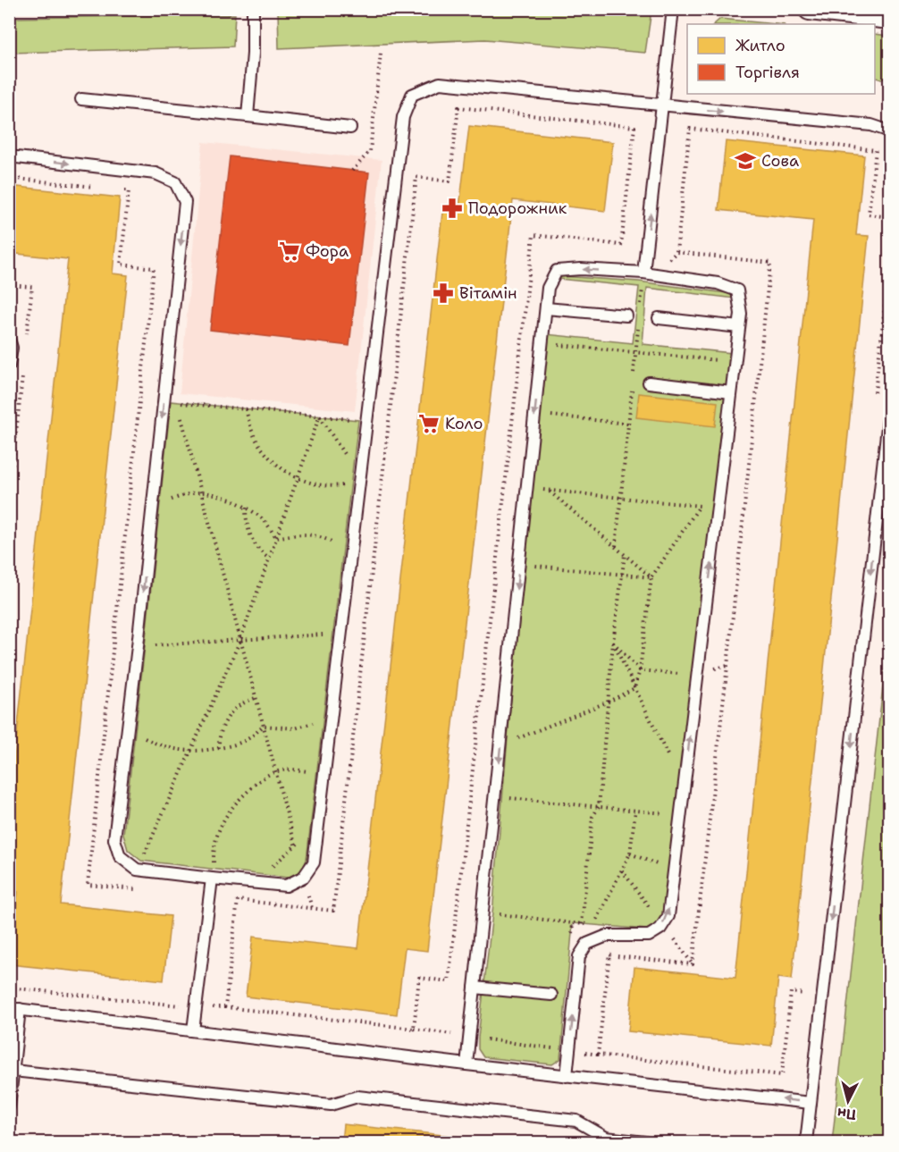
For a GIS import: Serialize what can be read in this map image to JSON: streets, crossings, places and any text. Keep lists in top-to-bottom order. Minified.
{"places":{"school or university":["Сова"],"pharmacy":["Подорожник","Вітамін"],"supermarket":["Фора","Коло"]},"legend":["Житло","Торгівля"],"north":"bottom"}
